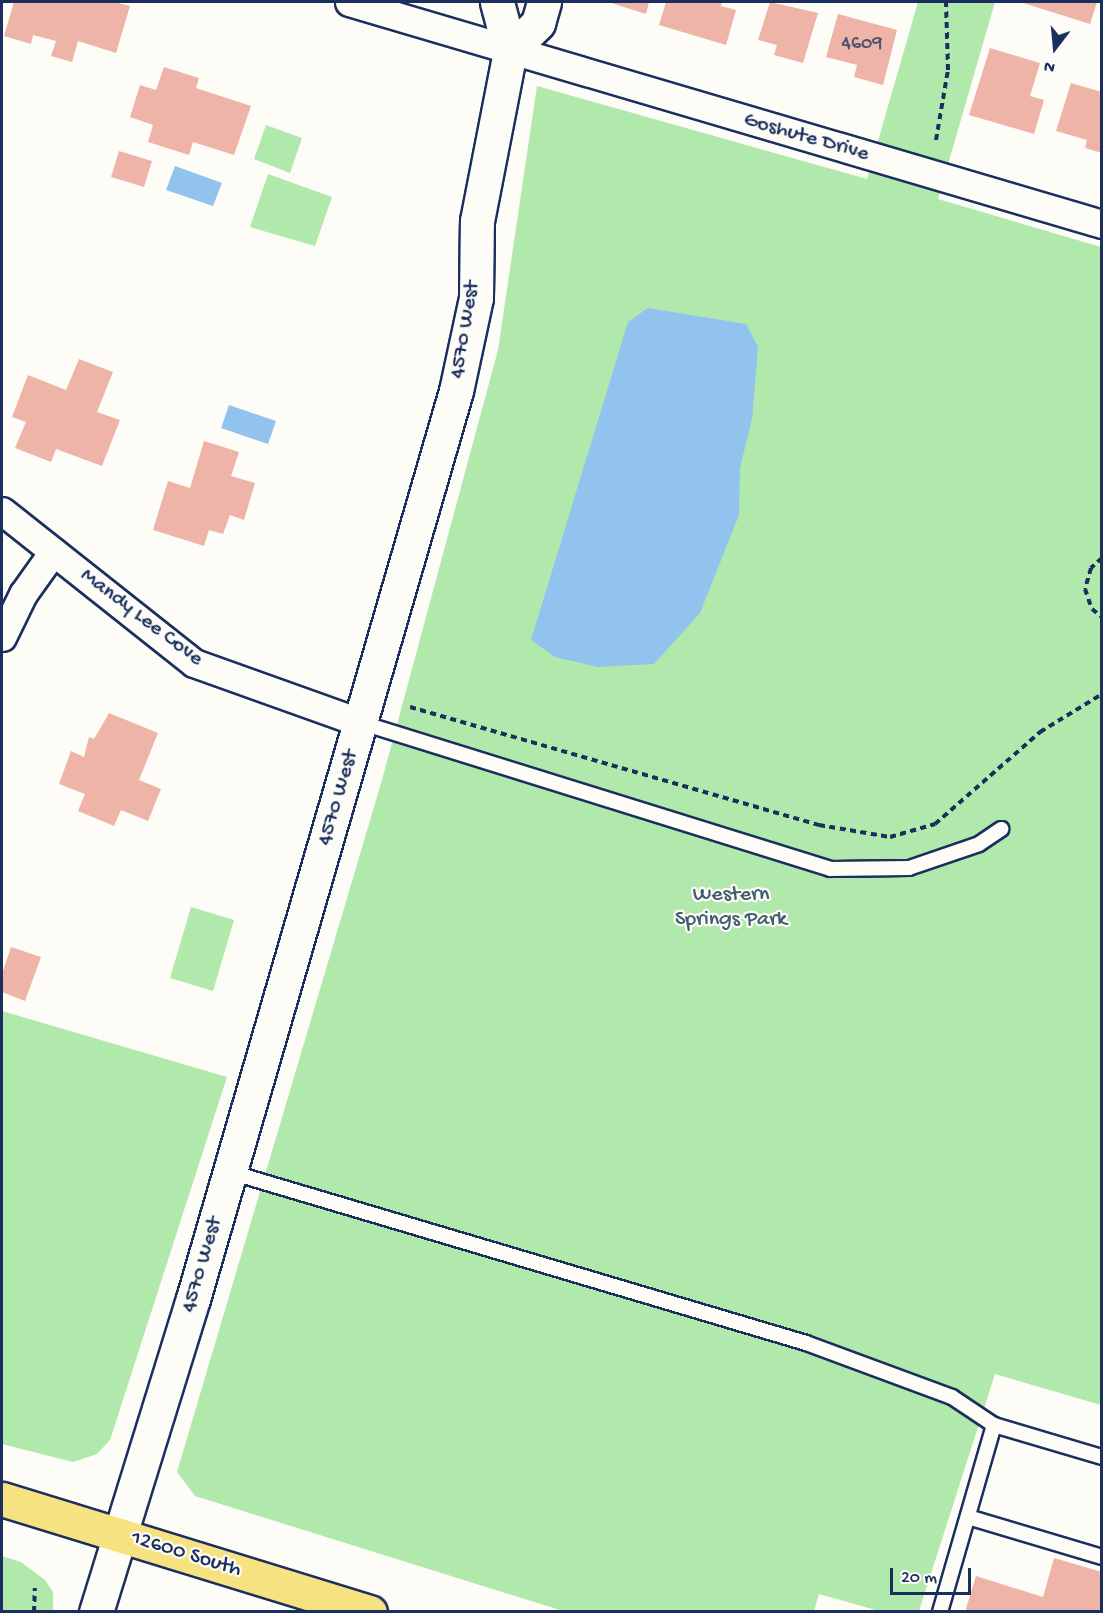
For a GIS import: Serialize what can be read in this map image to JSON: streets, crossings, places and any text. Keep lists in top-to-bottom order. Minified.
{"streets":{"main road":["4570 West","12600 South"],"street":["Goshute Drive","Mandy Lee Cove"]},"crossings":[["Goshute Drive","4570 West"],["4570 West","Mandy Lee Cove"],["4570 West","12600 South"]],"parks":["Western Springs Park"],"house_numbers":["4609"],"scale_bar":"20 m","north":"bottom"}
